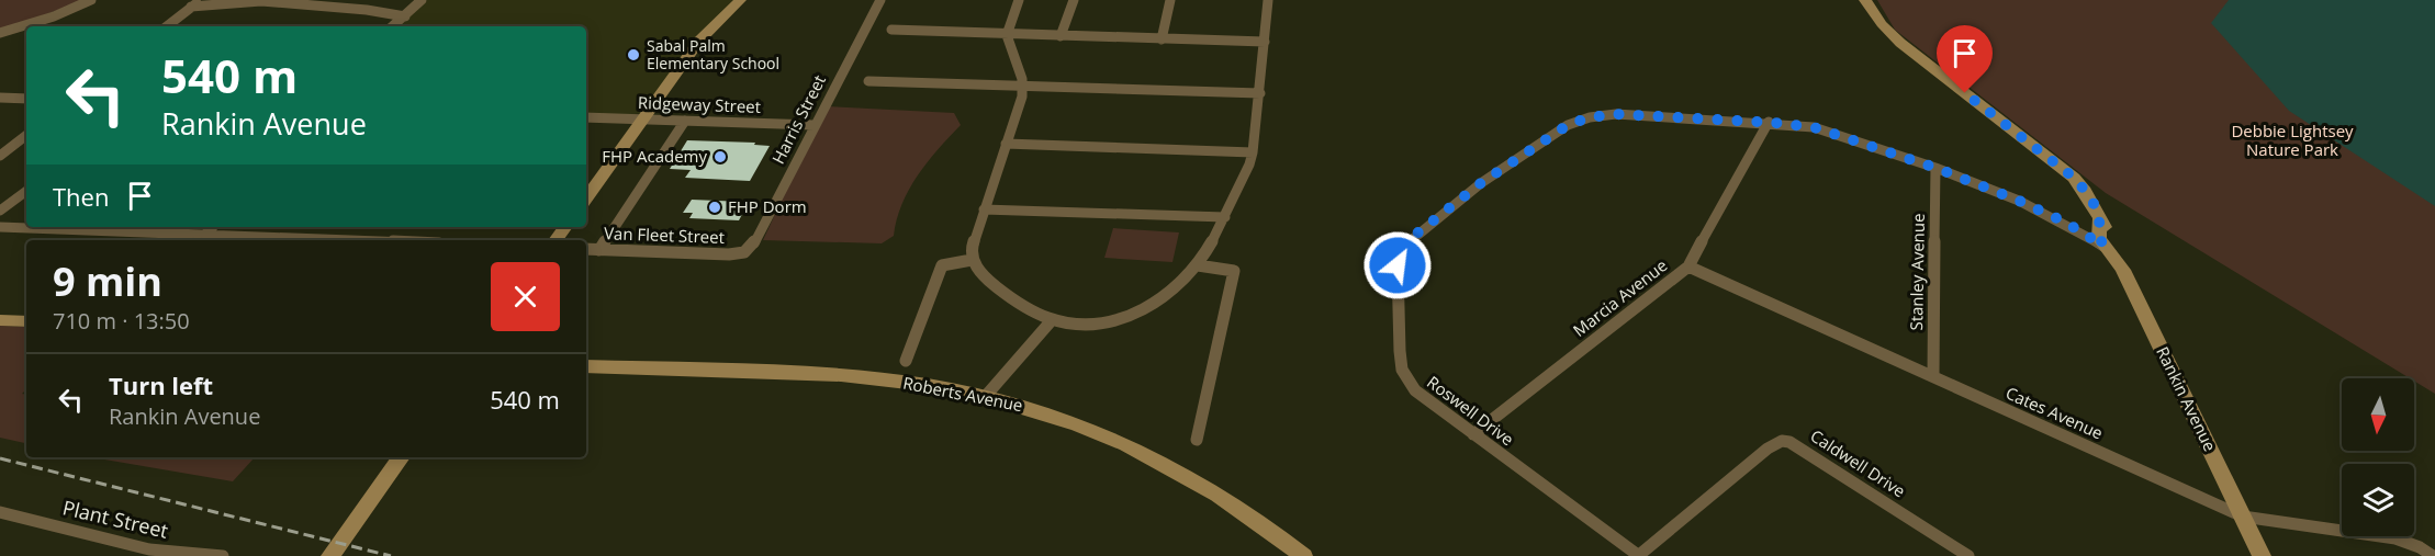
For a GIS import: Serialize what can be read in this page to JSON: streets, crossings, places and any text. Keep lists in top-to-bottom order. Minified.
{"streets":{"street":["Ridgeway Street","Harris Street","Van Fleet Street","Stanley Avenue","Marcia Avenue","Roberts Avenue","Rankin Avenue","Roswell Drive","Cates Avenue","Caldwell Drive","Plant Street"]},"crossings":[["Ridgeway Street","Harris Street"],["Harris Street","Van Fleet Street"],["Stanley Avenue","Roswell Drive"],["Stanley Avenue","Cates Avenue"],["Marcia Avenue","Roswell Drive"],["Marcia Avenue","Cates Avenue"],["Rankin Avenue","Roswell Drive"],["Rankin Avenue","Cates Avenue"],["Roswell Drive","Caldwell Drive"]],"parks":["Debbie Lightsey Nature Park"],"places":["Sabal Palm Elementary School","FHP Academy","FHP Dorm"],"north":"bottom","page":{"turn":["540 m","Rankin Avenue"],"then":"Then","heading":["9 min","710 m · 13:50"],"list":[{"name":"Turn left","note":"Rankin Avenue","value":"540 m"}]}}
